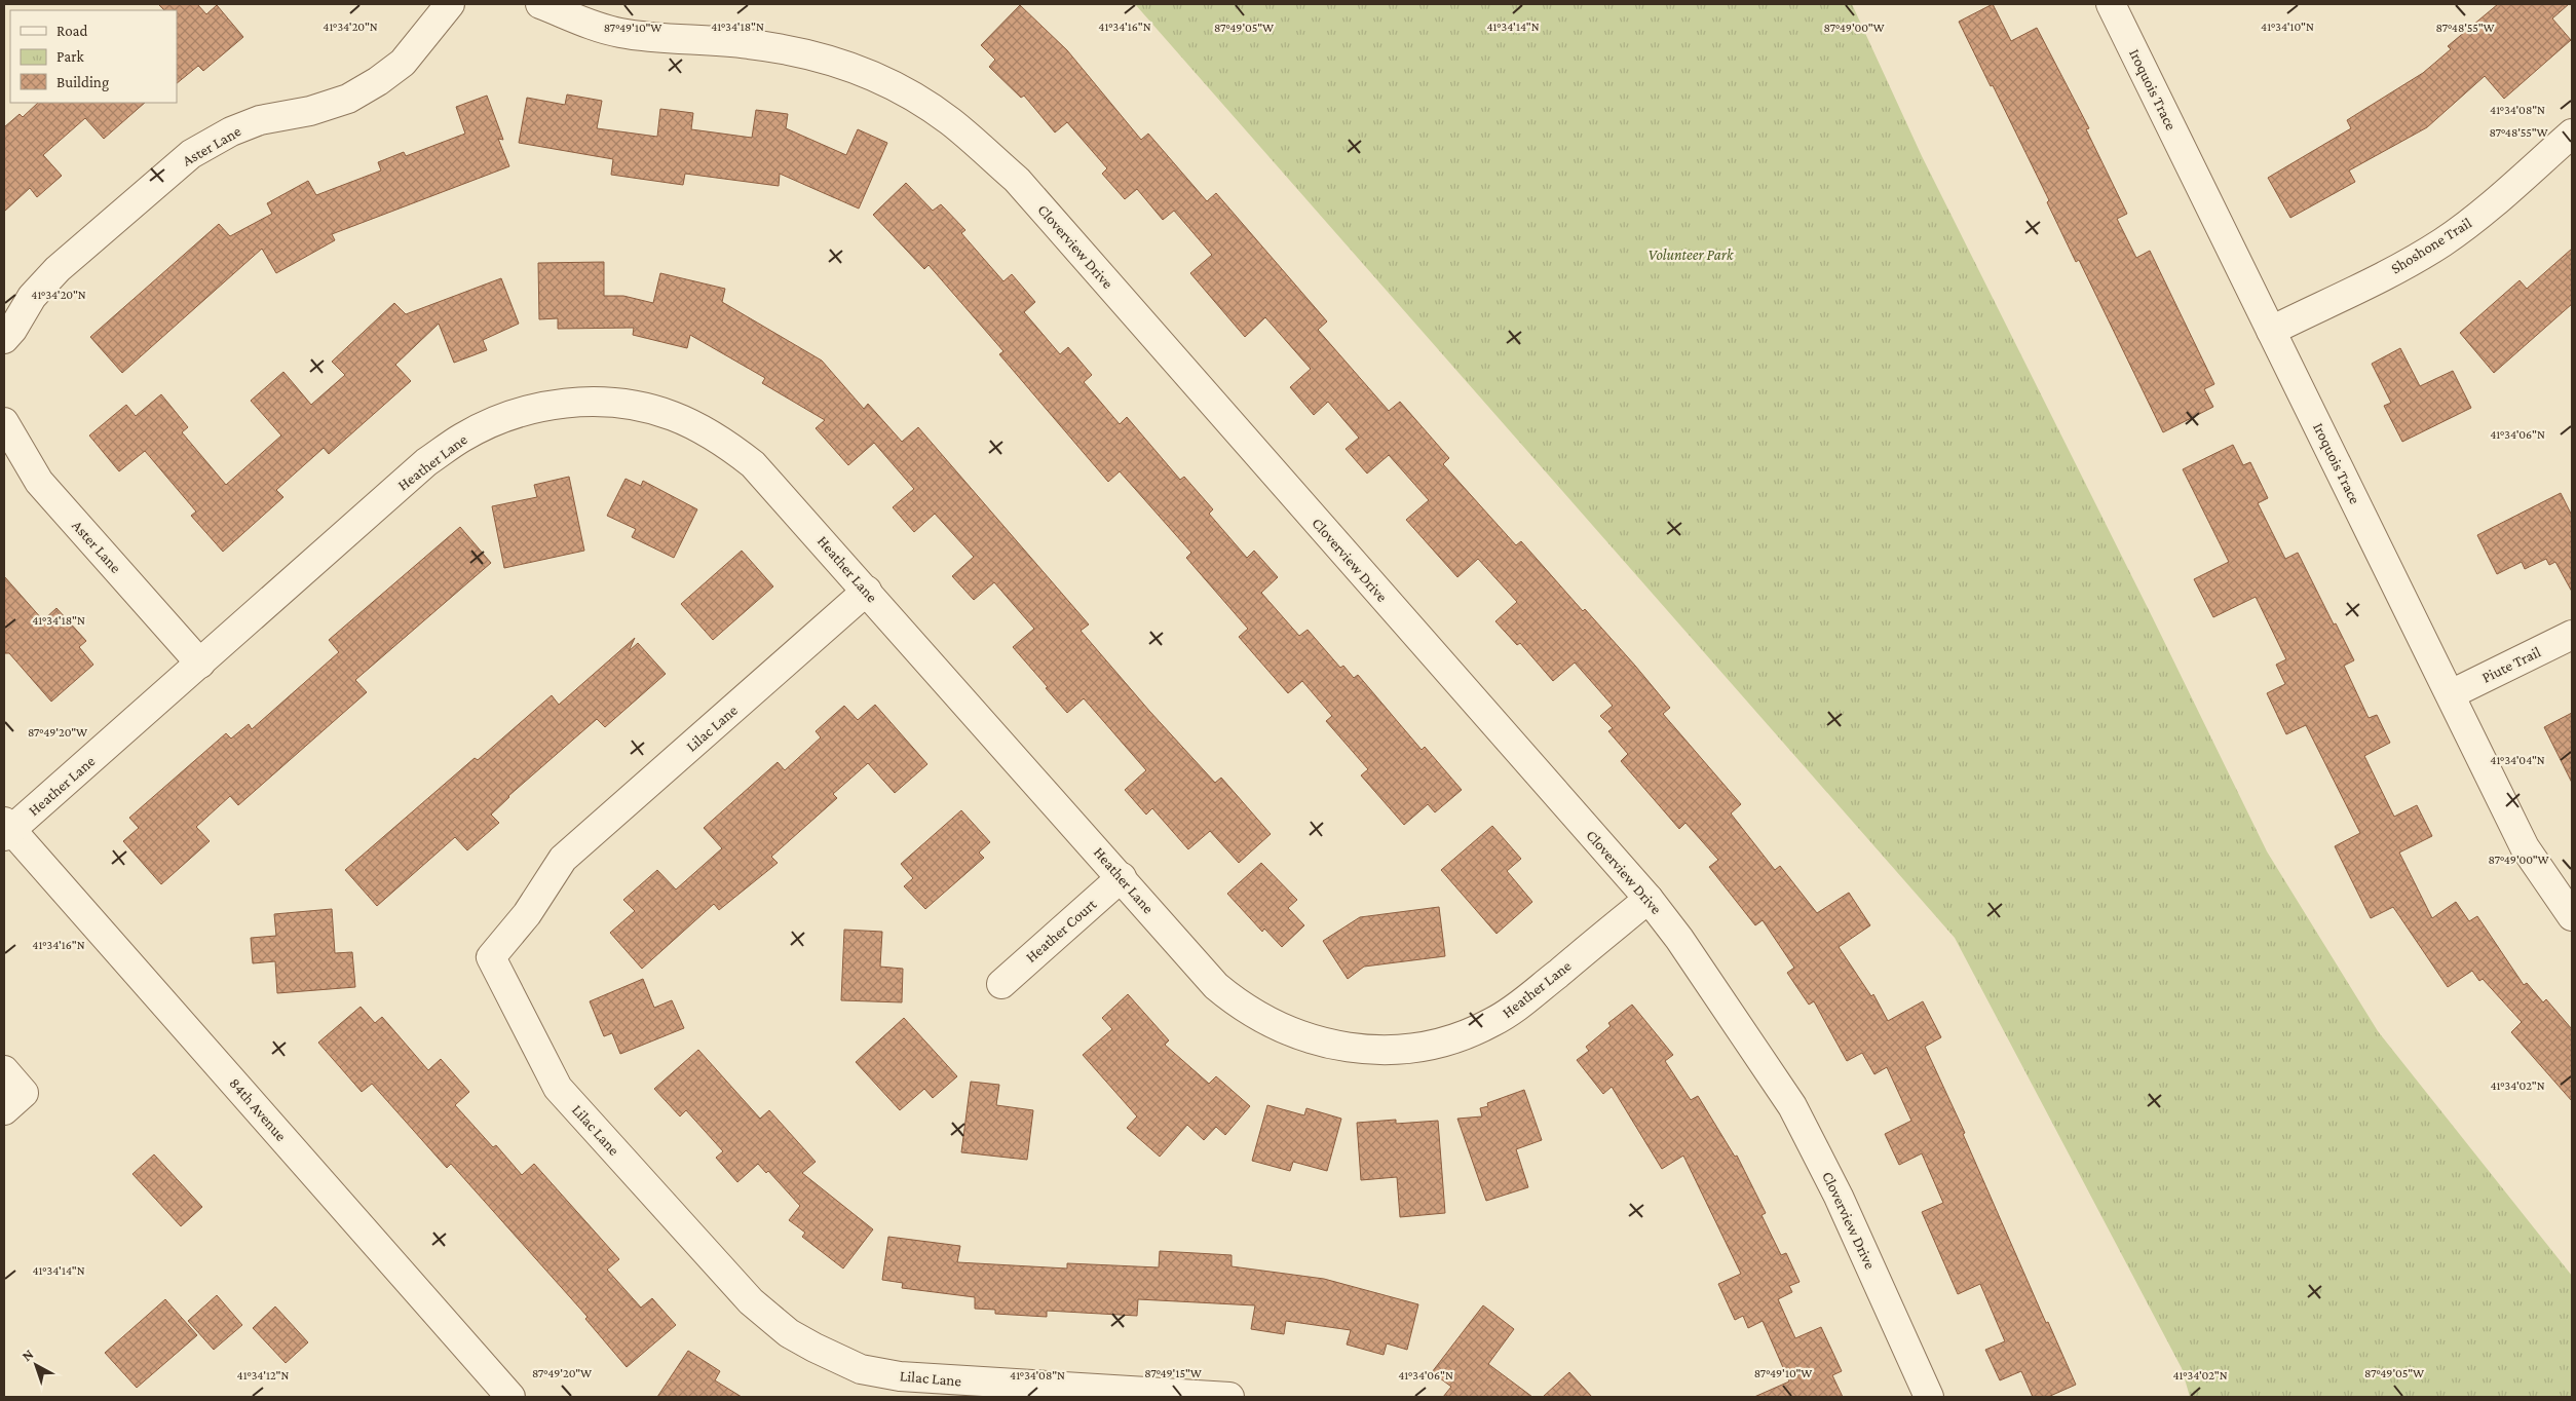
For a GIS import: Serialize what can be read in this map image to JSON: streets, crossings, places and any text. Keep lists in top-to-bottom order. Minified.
{"streets":{"street":["Iroquois Trace","Aster Lane","Shoshone Trail","Cloverview Drive","Heather Lane","Piute Trail","Lilac Lane","Heather Court","84th Avenue"]},"crossings":[["Iroquois Trace","Shoshone Trail"],["Iroquois Trace","Piute Trail"],["Aster Lane","Heather Lane"],["Cloverview Drive","Heather Lane"],["Heather Lane","Lilac Lane"],["Heather Lane","Heather Court"],["Heather Lane","84th Avenue"]],"parks":["Volunteer Park"],"legend":["Road","Park","Building"],"north":"top left","coordinates":["41°34'20\"N","41°34'18\"N","41°34'16\"N","41°34'14\"N","41°34'10\"N","87°48'55\"W","87°49'05\"W","87°49'00\"W","87°49'10\"W","41°34'08\"N","41°34'06\"N","87°49'20\"W","41°34'04\"N","41°34'02\"N","87°49'15\"W","41°34'12\"N"]}
